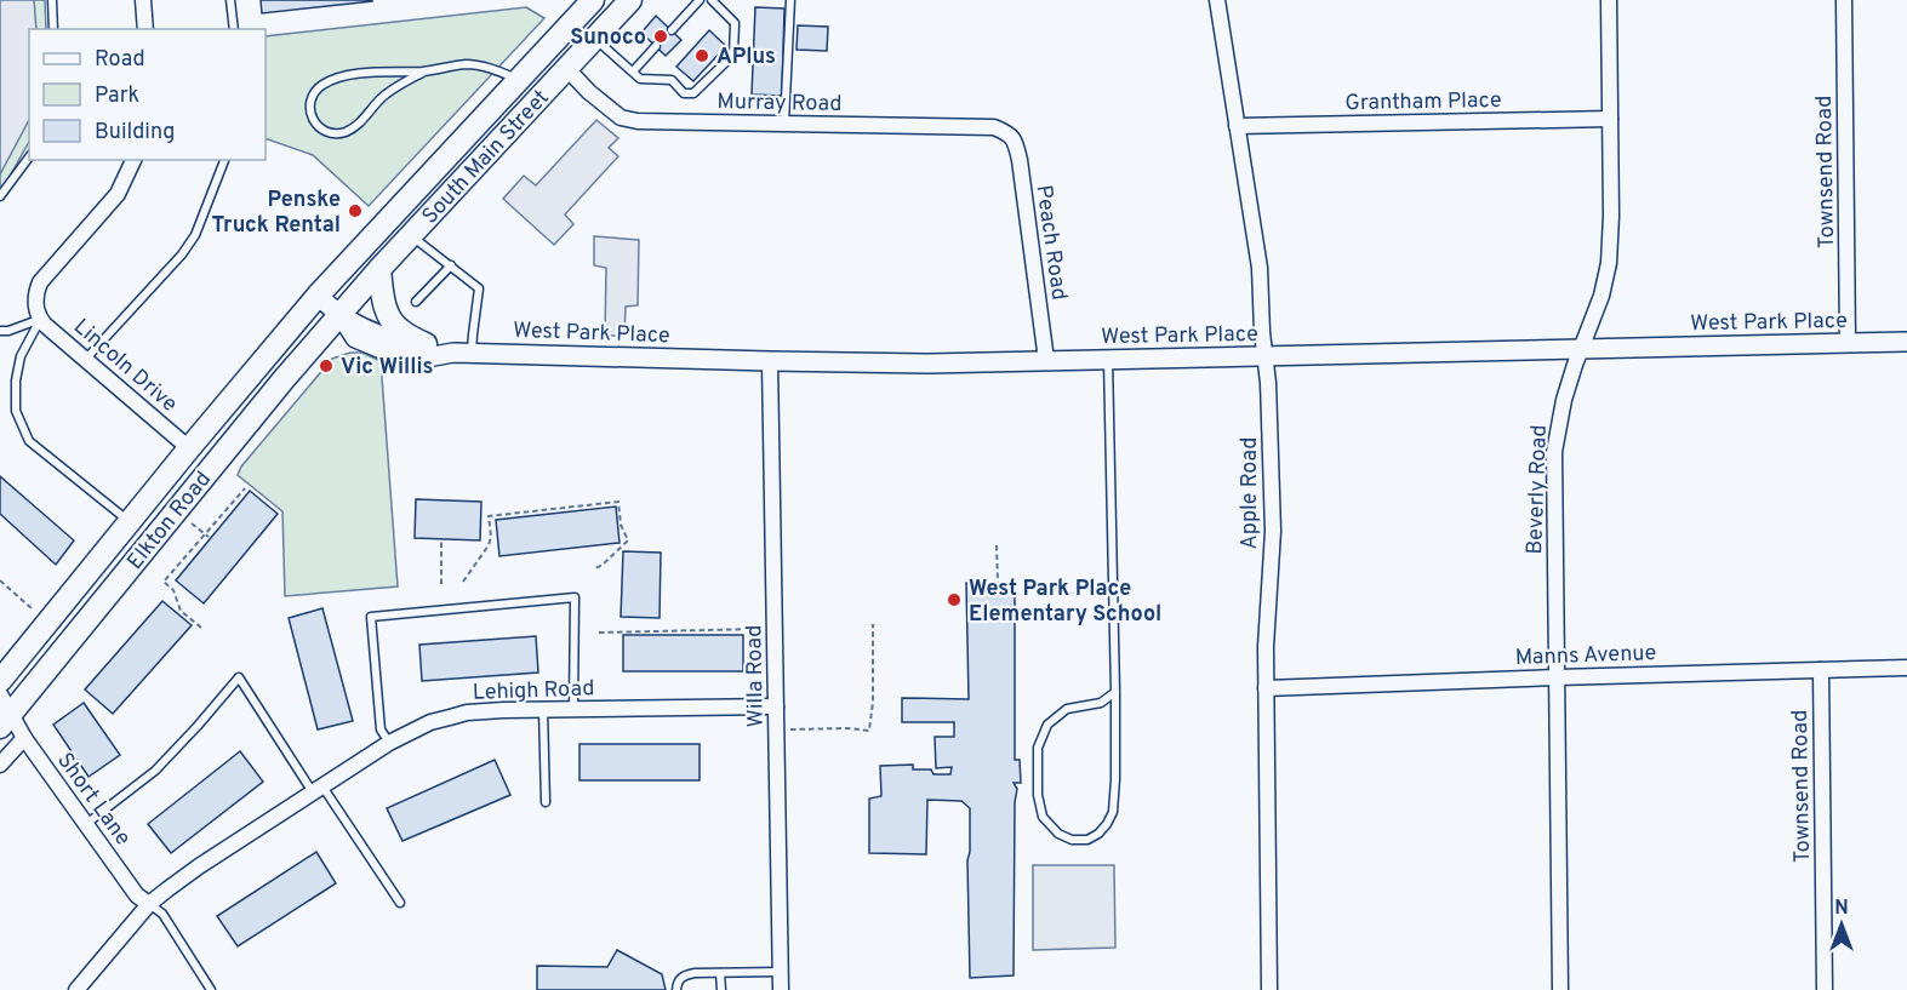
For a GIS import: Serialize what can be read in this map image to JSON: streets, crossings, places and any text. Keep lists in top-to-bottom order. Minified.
{"streets":{"main road":["South Main Street","Elkton Road"],"street":["Grantham Place","Murray Road","Townsend Road","Peach Road","West Park Place","Lincoln Drive","Beverly Road","Apple Road","Manns Avenue","Willa Road","Lehigh Road","Short Lane"]},"crossings":[["Grantham Place","Beverly Road"],["Grantham Place","Apple Road"],["Murray Road","South Main Street"],["Murray Road","Peach Road"],["South Main Street","West Park Place"],["South Main Street","Elkton Road"],["Townsend Road","West Park Place"],["Townsend Road","Manns Avenue"],["Peach Road","West Park Place"],["West Park Place","Beverly Road"],["West Park Place","Apple Road"],["West Park Place","Elkton Road"],["West Park Place","Willa Road"],["Lincoln Drive","Elkton Road"],["Beverly Road","Manns Avenue"],["Apple Road","Manns Avenue"],["Elkton Road","Short Lane"],["Willa Road","Lehigh Road"],["Lehigh Road","Short Lane"]],"places":["Sunoco","APlus","Penske Truck Rental","Vic Willis","West Park Place Elementary School"],"legend":["Road","Park","Building"],"north":"top"}
